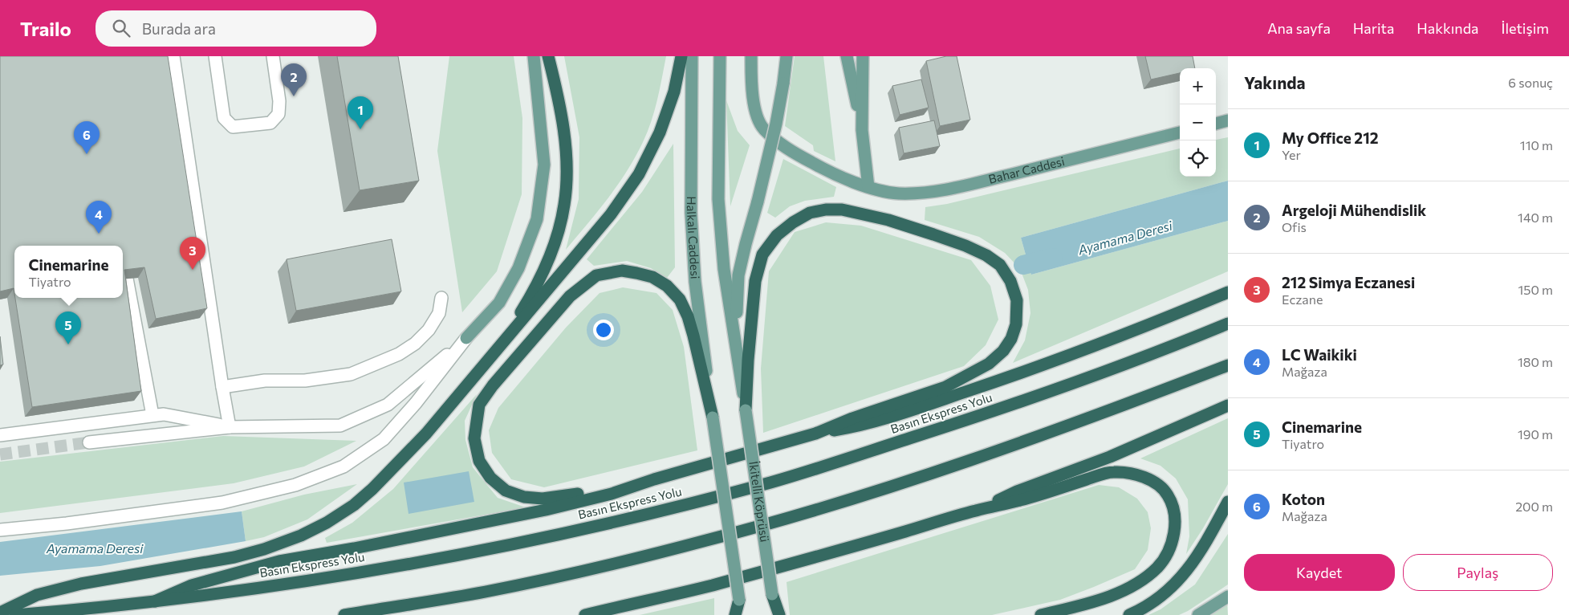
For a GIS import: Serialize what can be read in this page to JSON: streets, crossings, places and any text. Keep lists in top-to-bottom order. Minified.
{"streets":{"highway":["Basın Ekspress Yolu"],"main road":["Bahar Caddesi","Halkalı Caddesi","İkitelli Köprüsü"]},"water":["Ayamama Deresi"],"page":{"header":"Trailo","search":"Burada ara","nav":["Ana sayfa","Harita","Hakkında","İletişim"],"heading":["Yakında","6 sonuç"],"pins":["2","1","6","4","3","5"],"map_buttons":["+","−"],"list":[{"mark":"1","name":"My Office 212","note":"Yer","value":"110 m"},{"mark":"2","name":"Argeloji Mühendislik","note":"Ofis","value":"140 m"},{"mark":"3","name":"212 Simya Eczanesi","note":"Eczane","value":"150 m"},{"mark":"4","name":"LC Waikiki","note":"Mağaza","value":"180 m"},{"mark":"5","name":"Cinemarine","note":"Tiyatro","value":"190 m"},{"mark":"6","name":"Koton","note":"Mağaza","value":"200 m"}],"popup":["Cinemarine","Tiyatro"],"buttons":["Kaydet","Paylaş"]}}
